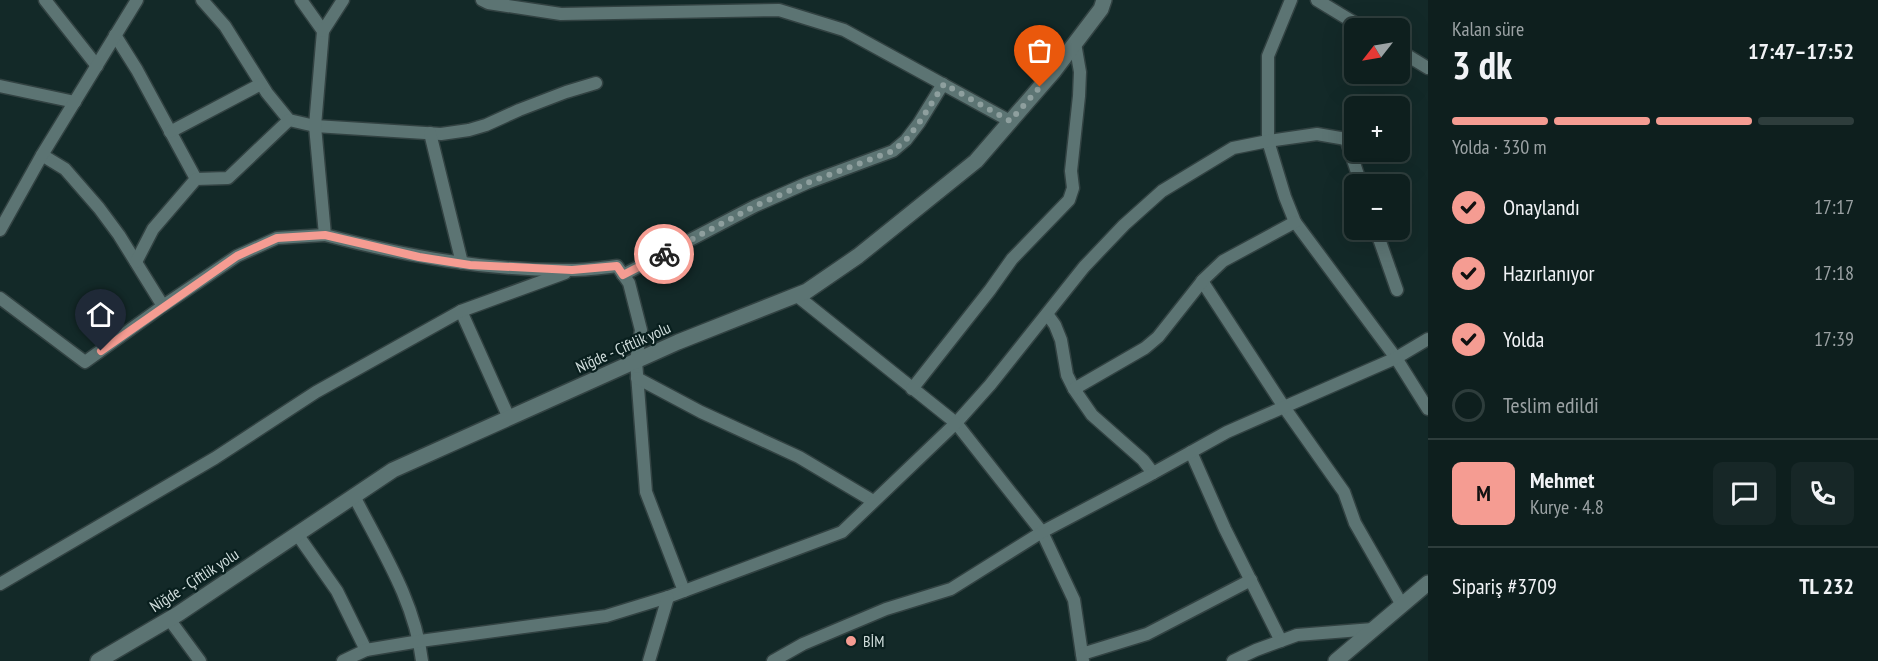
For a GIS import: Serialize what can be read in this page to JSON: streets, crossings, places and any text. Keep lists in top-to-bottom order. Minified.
{"streets":{"main road":["Niğde - Çiftlik yolu"]},"places":["BİM"],"north":"bottom left","page":{"heading":["3 dk","Kalan süre","17:47–17:52"],"panel":["Mehmet","Kurye · 4.8","Sipariş #3709","TL 232"],"map_buttons":["+","−"],"bar":"Yolda · 330 m","list":[["Onaylandı","17:17"],["Hazırlanıyor","17:18"],["Yolda","17:39"],"Teslim edildi"],"round":"M"}}
